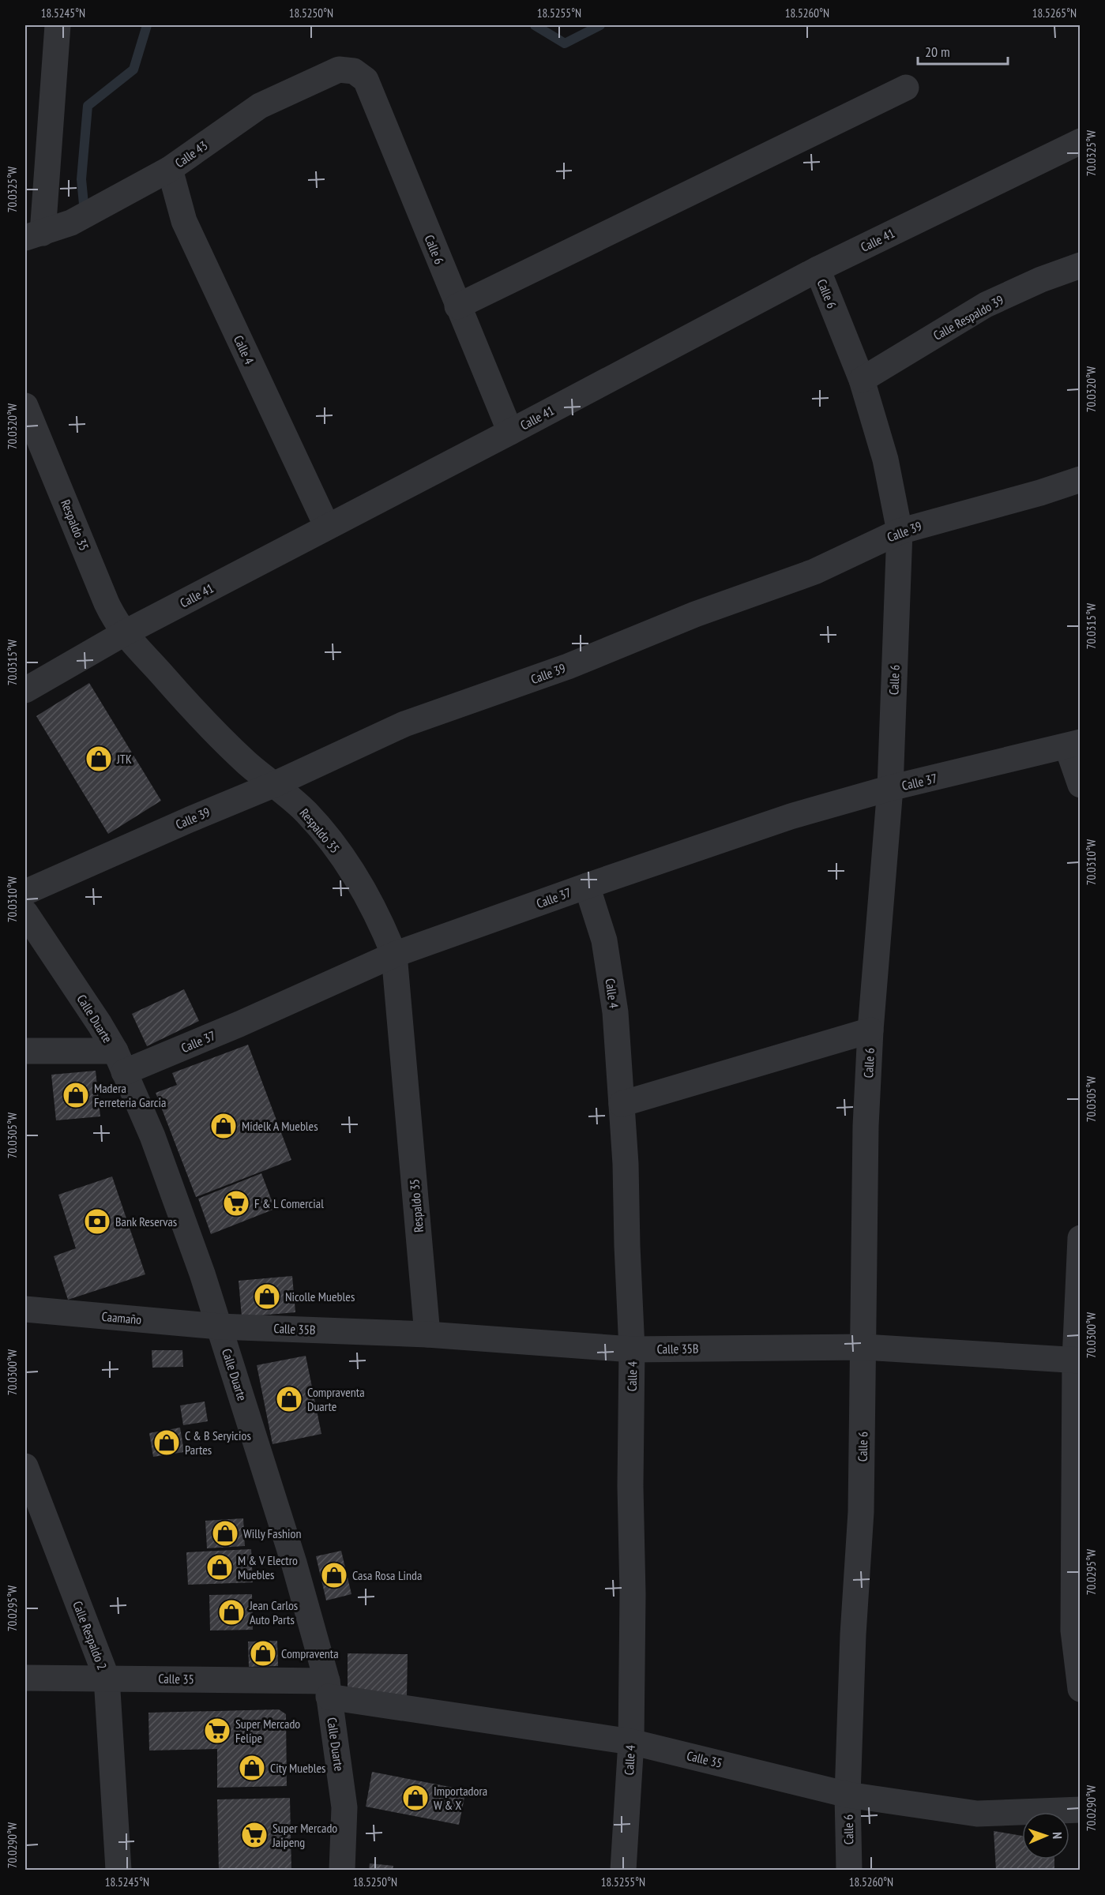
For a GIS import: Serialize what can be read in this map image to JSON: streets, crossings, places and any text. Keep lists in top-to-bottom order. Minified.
{"streets":{"street":["Calle 43","Calle 41","Calle 6","Calle Respaldo 39","Calle 4","Respaldo 35","Calle 39","Calle 37","Calle Duarte","Caamaño","Calle 35B","Calle Respaldo 2","Calle 35"]},"crossings":[["Calle 43","Calle 6"],["Calle 43","Calle 4"],["Calle 41","Calle 6"],["Calle 41","Calle 4"],["Calle 41","Respaldo 35"],["Calle 6","Calle Respaldo 39"],["Calle 6","Calle 39"],["Calle 6","Calle 37"],["Calle 6","Calle 35B"],["Calle 6","Calle 35"],["Calle 4","Calle 37"],["Calle 4","Calle 35B"],["Calle 4","Calle 35"],["Respaldo 35","Calle 39"],["Respaldo 35","Calle 37"],["Respaldo 35","Calle 35B"],["Calle 37","Calle Duarte"],["Calle Duarte","Caamaño"],["Calle Duarte","Calle 35B"],["Calle Duarte","Calle 35"],["Caamaño","Calle 35B"],["Calle Respaldo 2","Calle 35"]],"places":{"shop":["JTK","Madera Ferreteria Garcia","Midelk A Muebles","Nicolle Muebles","Compraventa Duarte","C & B Seryicios Partes","Willy Fashion","M & V Electro Muebles","Casa Rosa Linda","Jean Carlos Auto Parts","Compraventa","City Muebles","Importadora W & X"],"supermarket":["F & L Comercial","Super Mercado Felipe","Super Mercado Jaipeng"],"bank":["Bank Reservas"]},"scale_bar":"20 m","north":"right","coordinates":["18.5245°N","18.5250°N","18.5255°N","18.5260°N","18.5265°N","70.0325°W","70.0320°W","70.0315°W","70.0310°W","70.0305°W","70.0300°W","70.0295°W","70.0290°W"]}
